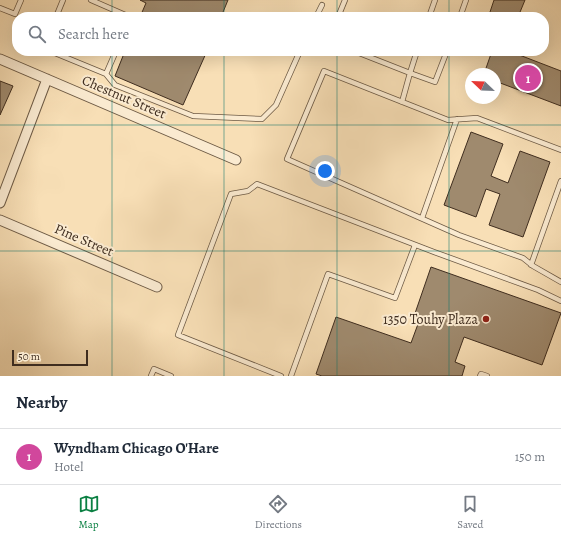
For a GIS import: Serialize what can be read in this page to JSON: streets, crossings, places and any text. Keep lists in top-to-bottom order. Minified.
{"streets":{"street":["Chestnut Street","Pine Street"]},"places":["1350 Touhy Plaza"],"scale_bar":"50 m","north":"top left","page":{"search":"Search here","pins":"1","scale":"50 m","heading":"Nearby","list":[{"mark":"1","name":"Wyndham Chicago O'Hare","note":"Hotel","value":"150 m"}],"nav":["Map","Directions","Saved"]}}
